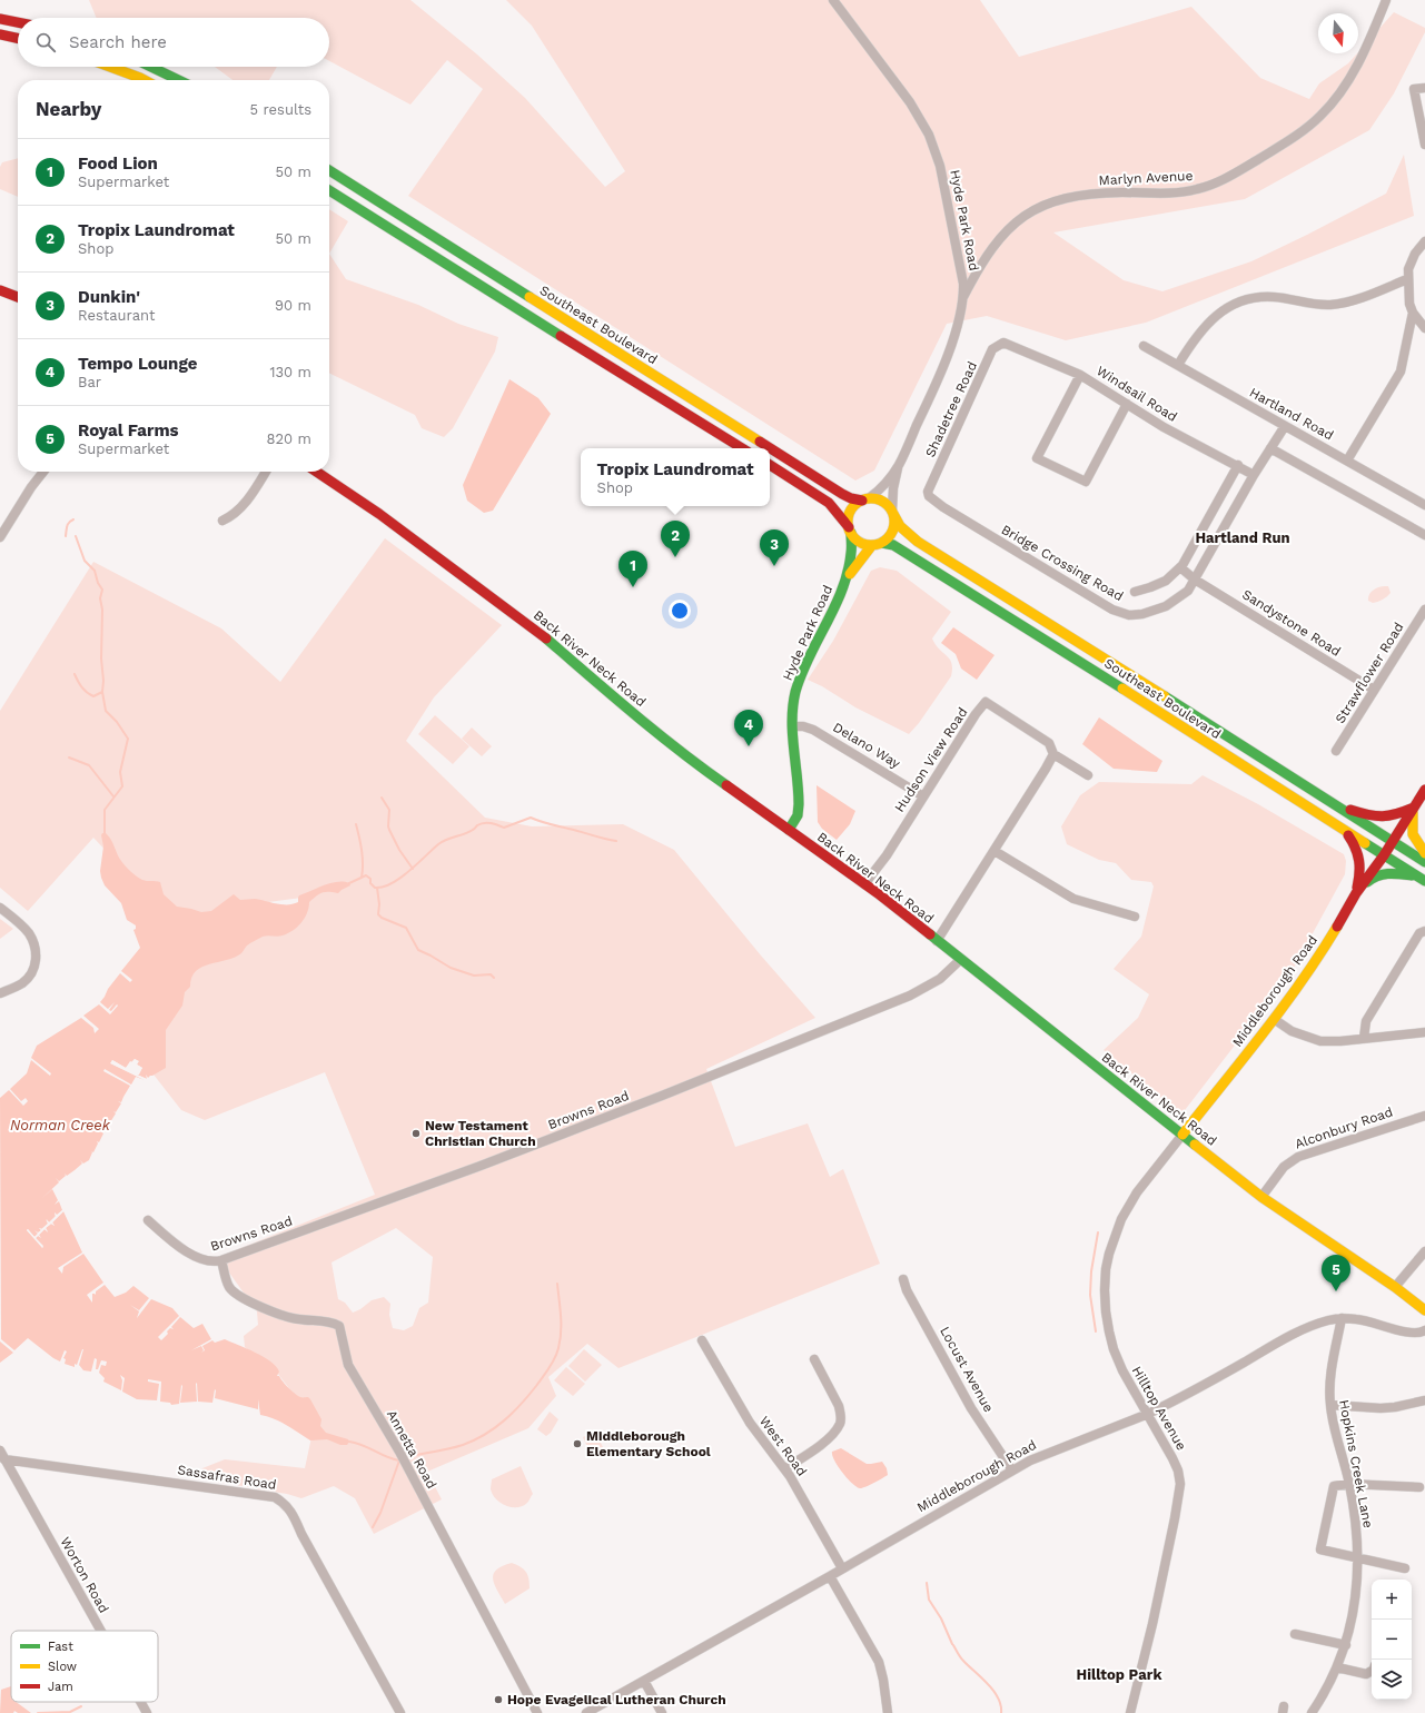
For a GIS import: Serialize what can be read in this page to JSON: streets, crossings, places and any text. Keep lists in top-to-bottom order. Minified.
{"streets":{"main road":["Hyde Park Road","Southeast Boulevard","Back River Neck Road","Middleborough Road"],"street":["Marlyn Avenue","Windsail Road","Shadetree Road","Hartland Road","Bridge Crossing Road","Sandystone Road","Strawflower Road","Delano Way","Hudson View Road","Browns Road","Alconbury Road","Locust Avenue","Hilltop Avenue","West Road","Annetta Road","Hopkins Creek Lane","Sassafras Road","Worton Road"]},"crossings":[["Marlyn Avenue","Hyde Park Road"],["Hyde Park Road","Southeast Boulevard"],["Hyde Park Road","Back River Neck Road"],["Hyde Park Road","Delano Way"],["Southeast Boulevard","Middleborough Road"],["Windsail Road","Shadetree Road"],["Windsail Road","Bridge Crossing Road"],["Shadetree Road","Bridge Crossing Road"],["Hartland Road","Bridge Crossing Road"],["Bridge Crossing Road","Sandystone Road"],["Sandystone Road","Strawflower Road"],["Back River Neck Road","Hudson View Road"],["Back River Neck Road","Middleborough Road"],["Back River Neck Road","Browns Road"],["Back River Neck Road","Alconbury Road"],["Back River Neck Road","Hilltop Avenue"],["Delano Way","Hudson View Road"],["Middleborough Road","Locust Avenue"],["Middleborough Road","Hilltop Avenue"],["Middleborough Road","West Road"],["Middleborough Road","Hopkins Creek Lane"],["Browns Road","Annetta Road"],["Sassafras Road","Worton Road"]],"districts":["Hartland Run","Hilltop Park"],"water":["Norman Creek"],"places":["New Testament Christian Church","Middleborough Elementary School","Hope Evagelical Lutheran Church"],"legend":["Fast","Slow","Jam"],"north":"bottom","page":{"search":"Search here","heading":["Nearby","5 results"],"list":[{"mark":"1","name":"Food Lion","note":"Supermarket","value":"50 m"},{"mark":"2","name":"Tropix Laundromat","note":"Shop","value":"50 m"},{"mark":"3","name":"Dunkin'","note":"Restaurant","value":"90 m"},{"mark":"4","name":"Tempo Lounge","note":"Bar","value":"130 m"},{"mark":"5","name":"Royal Farms","note":"Supermarket","value":"820 m"}],"popup":["Tropix Laundromat","Shop"],"pins":["2","3","1","4","5"],"map_buttons":["+","−"]}}
